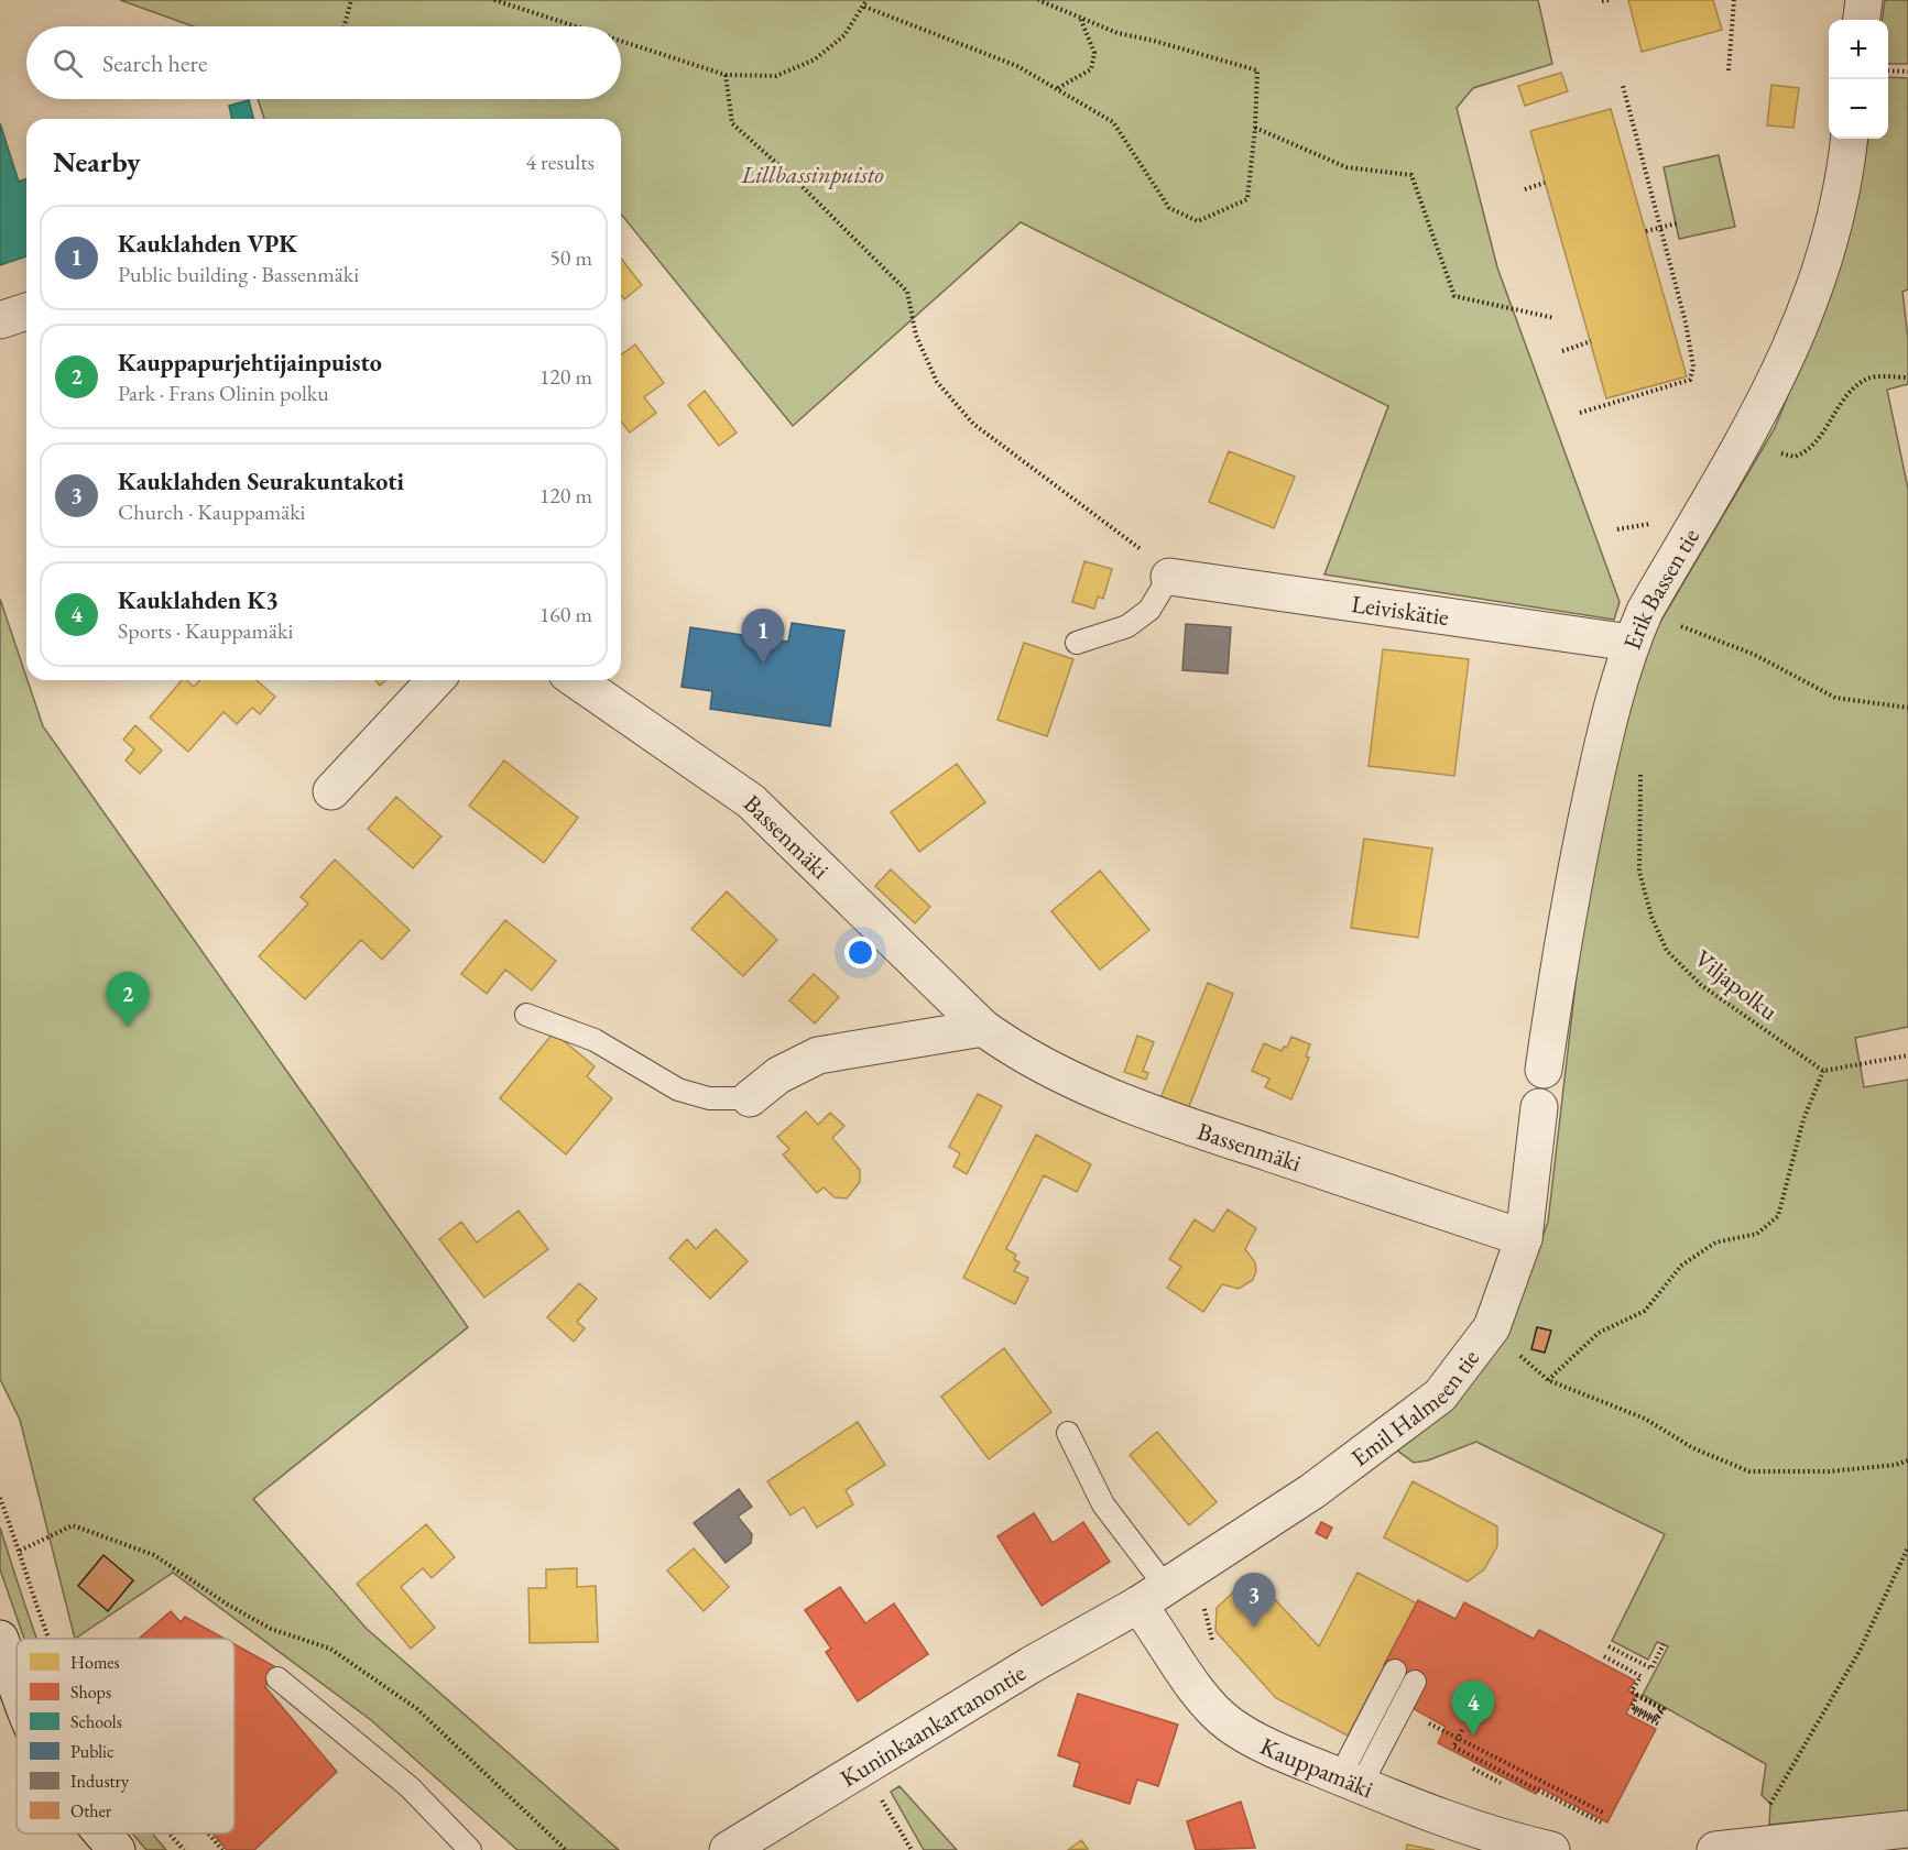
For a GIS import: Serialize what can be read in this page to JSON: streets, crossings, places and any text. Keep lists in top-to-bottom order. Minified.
{"streets":{"street":["Erik Bassen tie","Leiviskätie","Bassenmäki","Emil Halmeen tie","Kuninkaankartanontie","Kauppamäki"],"path":["Viljapolku"]},"crossings":[["Erik Bassen tie","Leiviskätie"],["Bassenmäki","Emil Halmeen tie"],["Emil Halmeen tie","Kuninkaankartanontie"],["Emil Halmeen tie","Kauppamäki"],["Kuninkaankartanontie","Kauppamäki"]],"parks":["Lillbassinpuisto"],"legend":["Homes","Shops","Schools","Public","Industry","Other"],"page":{"map_buttons":["+","−"],"search":"Search here","heading":["Nearby","4 results"],"list":[{"mark":"1","name":"Kauklahden VPK","note":"Public building · Bassenmäki","value":"50 m"},{"mark":"2","name":"Kauppapurjehtijainpuisto","note":"Park · Frans Olinin polku","value":"120 m"},{"mark":"3","name":"Kauklahden Seurakuntakoti","note":"Church · Kauppamäki","value":"120 m"},{"mark":"4","name":"Kauklahden K3","note":"Sports · Kauppamäki","value":"160 m"}],"pins":["1","2","3","4"]}}
